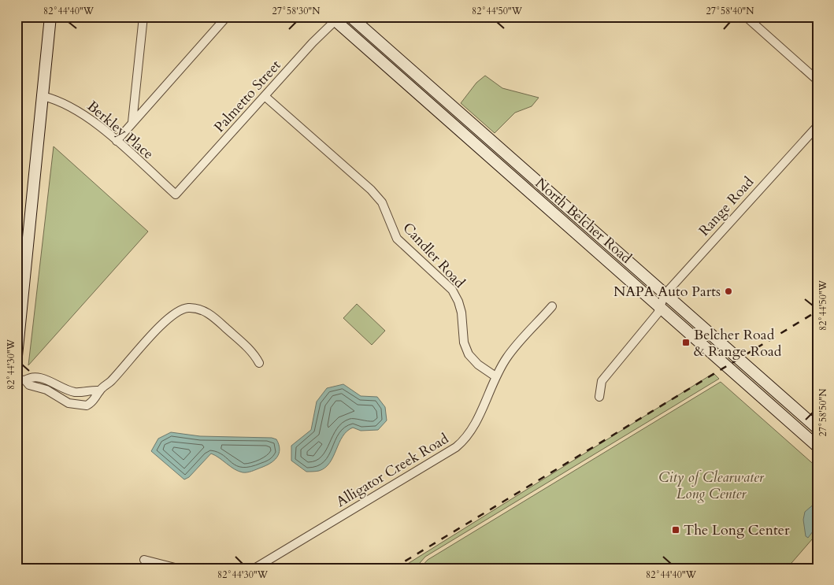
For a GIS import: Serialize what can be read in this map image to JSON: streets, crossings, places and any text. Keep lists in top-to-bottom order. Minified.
{"streets":{"main road":["North Belcher Road"],"street":["Palmetto Street","Berkley Place","Range Road","Candler Road","Alligator Creek Road"]},"crossings":[["Palmetto Street","Berkley Place"],["Palmetto Street","North Belcher Road"],["Palmetto Street","Candler Road"],["Range Road","North Belcher Road"],["Candler Road","Alligator Creek Road"]],"parks":["City of Clearwater Long Center"],"places":{"other":["NAPA Auto Parts"],"transit":["Belcher Road & Range Road","The Long Center"]},"coordinates":["82°44'40\"W","27°58'30\"N","82°44'50\"W","27°58'40\"N","82°44'30\"W","27°58'50\"N"]}
